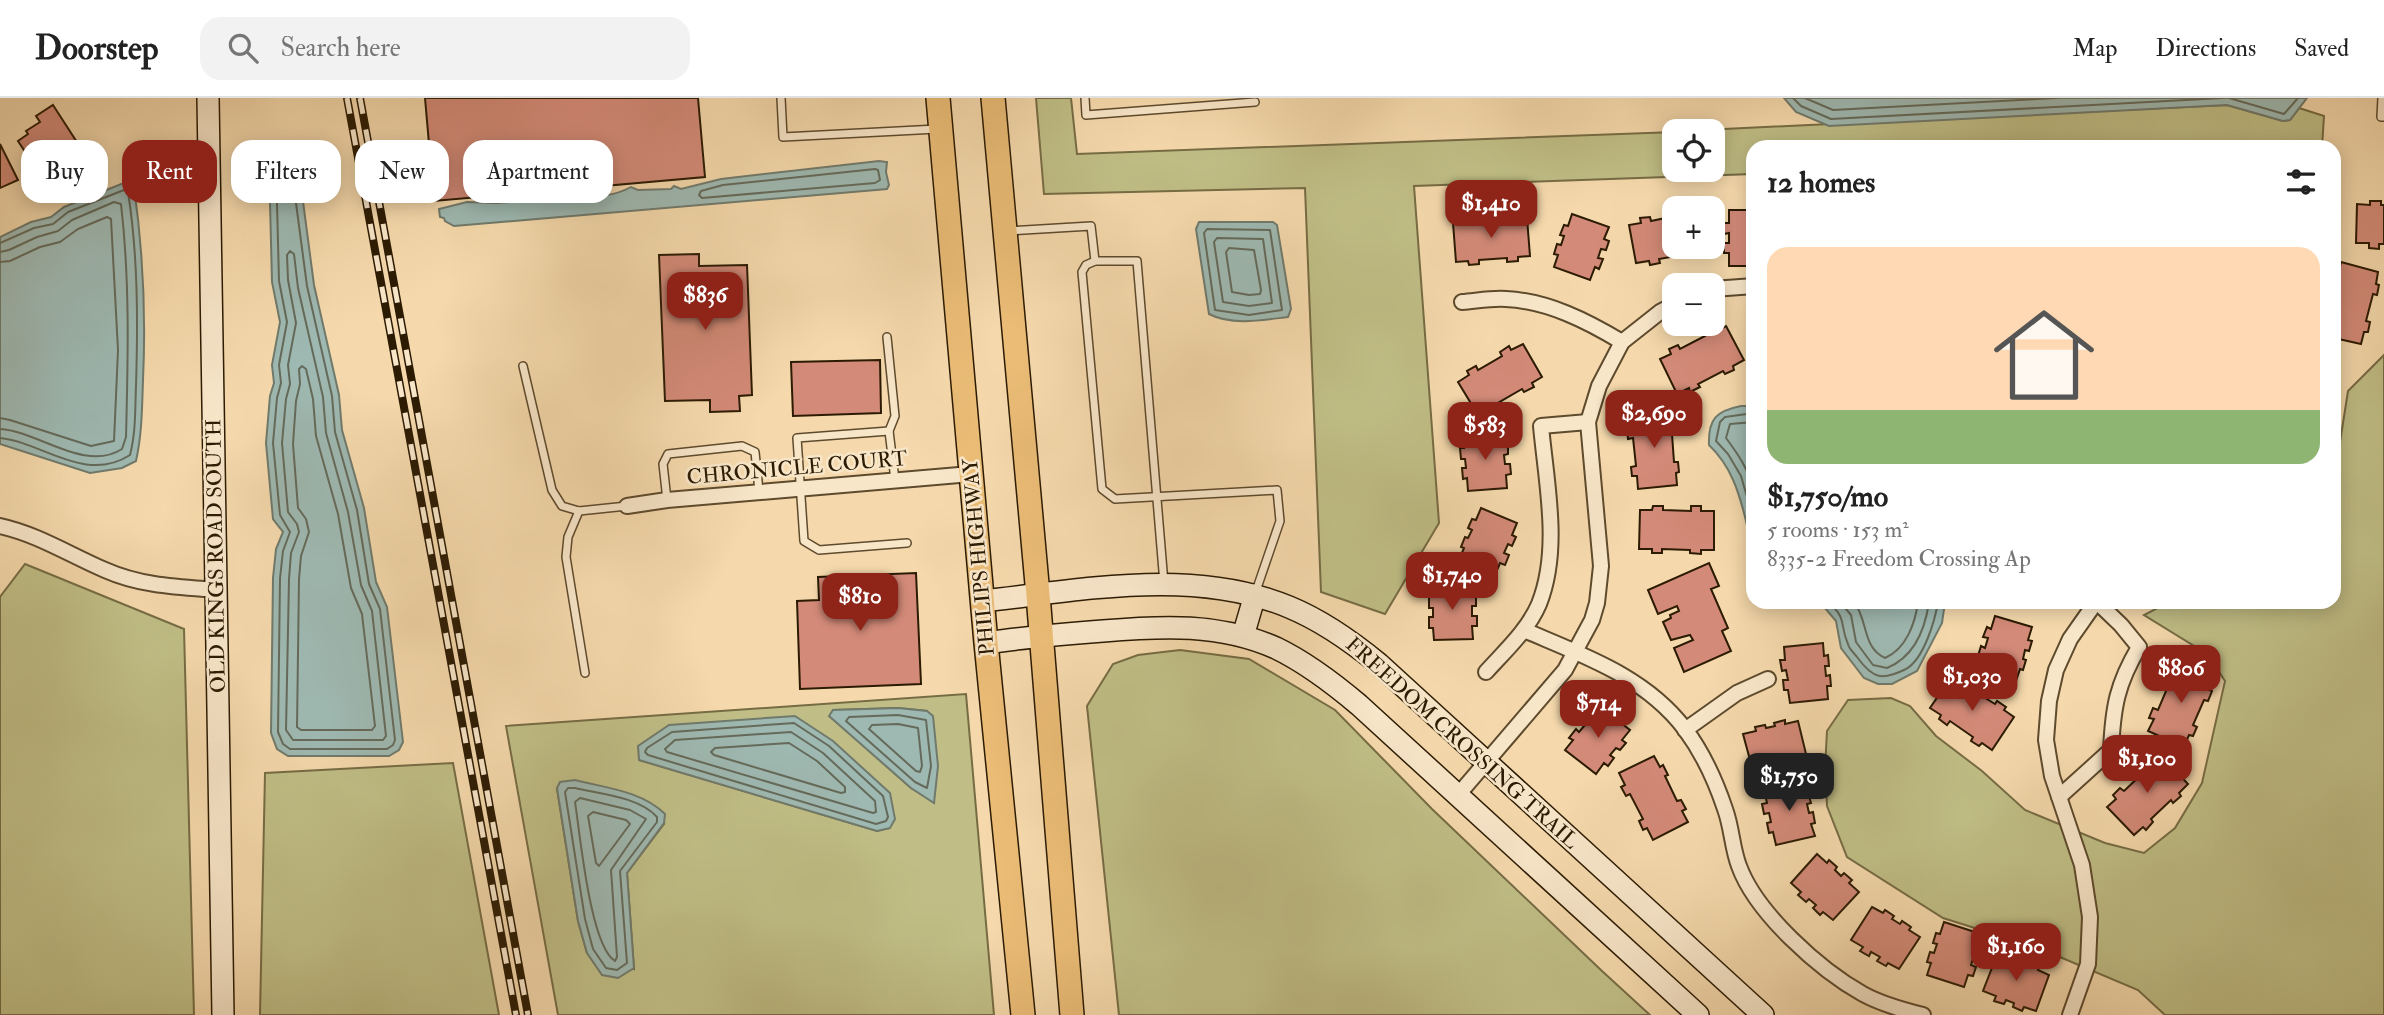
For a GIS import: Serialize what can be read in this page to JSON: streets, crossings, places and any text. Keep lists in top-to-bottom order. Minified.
{"streets":{"main road":["PHILIPS HIGHWAY"],"street":["CHRONICLE COURT","OLD KINGS ROAD SOUTH","FREEDOM CROSSING TRAIL"]},"crossings":[["CHRONICLE COURT","PHILIPS HIGHWAY"],["PHILIPS HIGHWAY","FREEDOM CROSSING TRAIL"]],"page":{"header":"Doorstep","search":"Search here","nav":["Map","Directions","Saved"],"map_buttons":["+","−"],"chip":["Buy","Rent","Filters","New","Apartment"],"heading":"12 homes","price":["$1,410","$836","$2,690","$583","$1,740","$810","$806","$1,030","$714","$1,100","$1,750","$1,160"],"list":[{"name":"$1,750/mo","note":"5 rooms · 153 m² · 8335-2 Freedom Crossing Ap"}]}}
